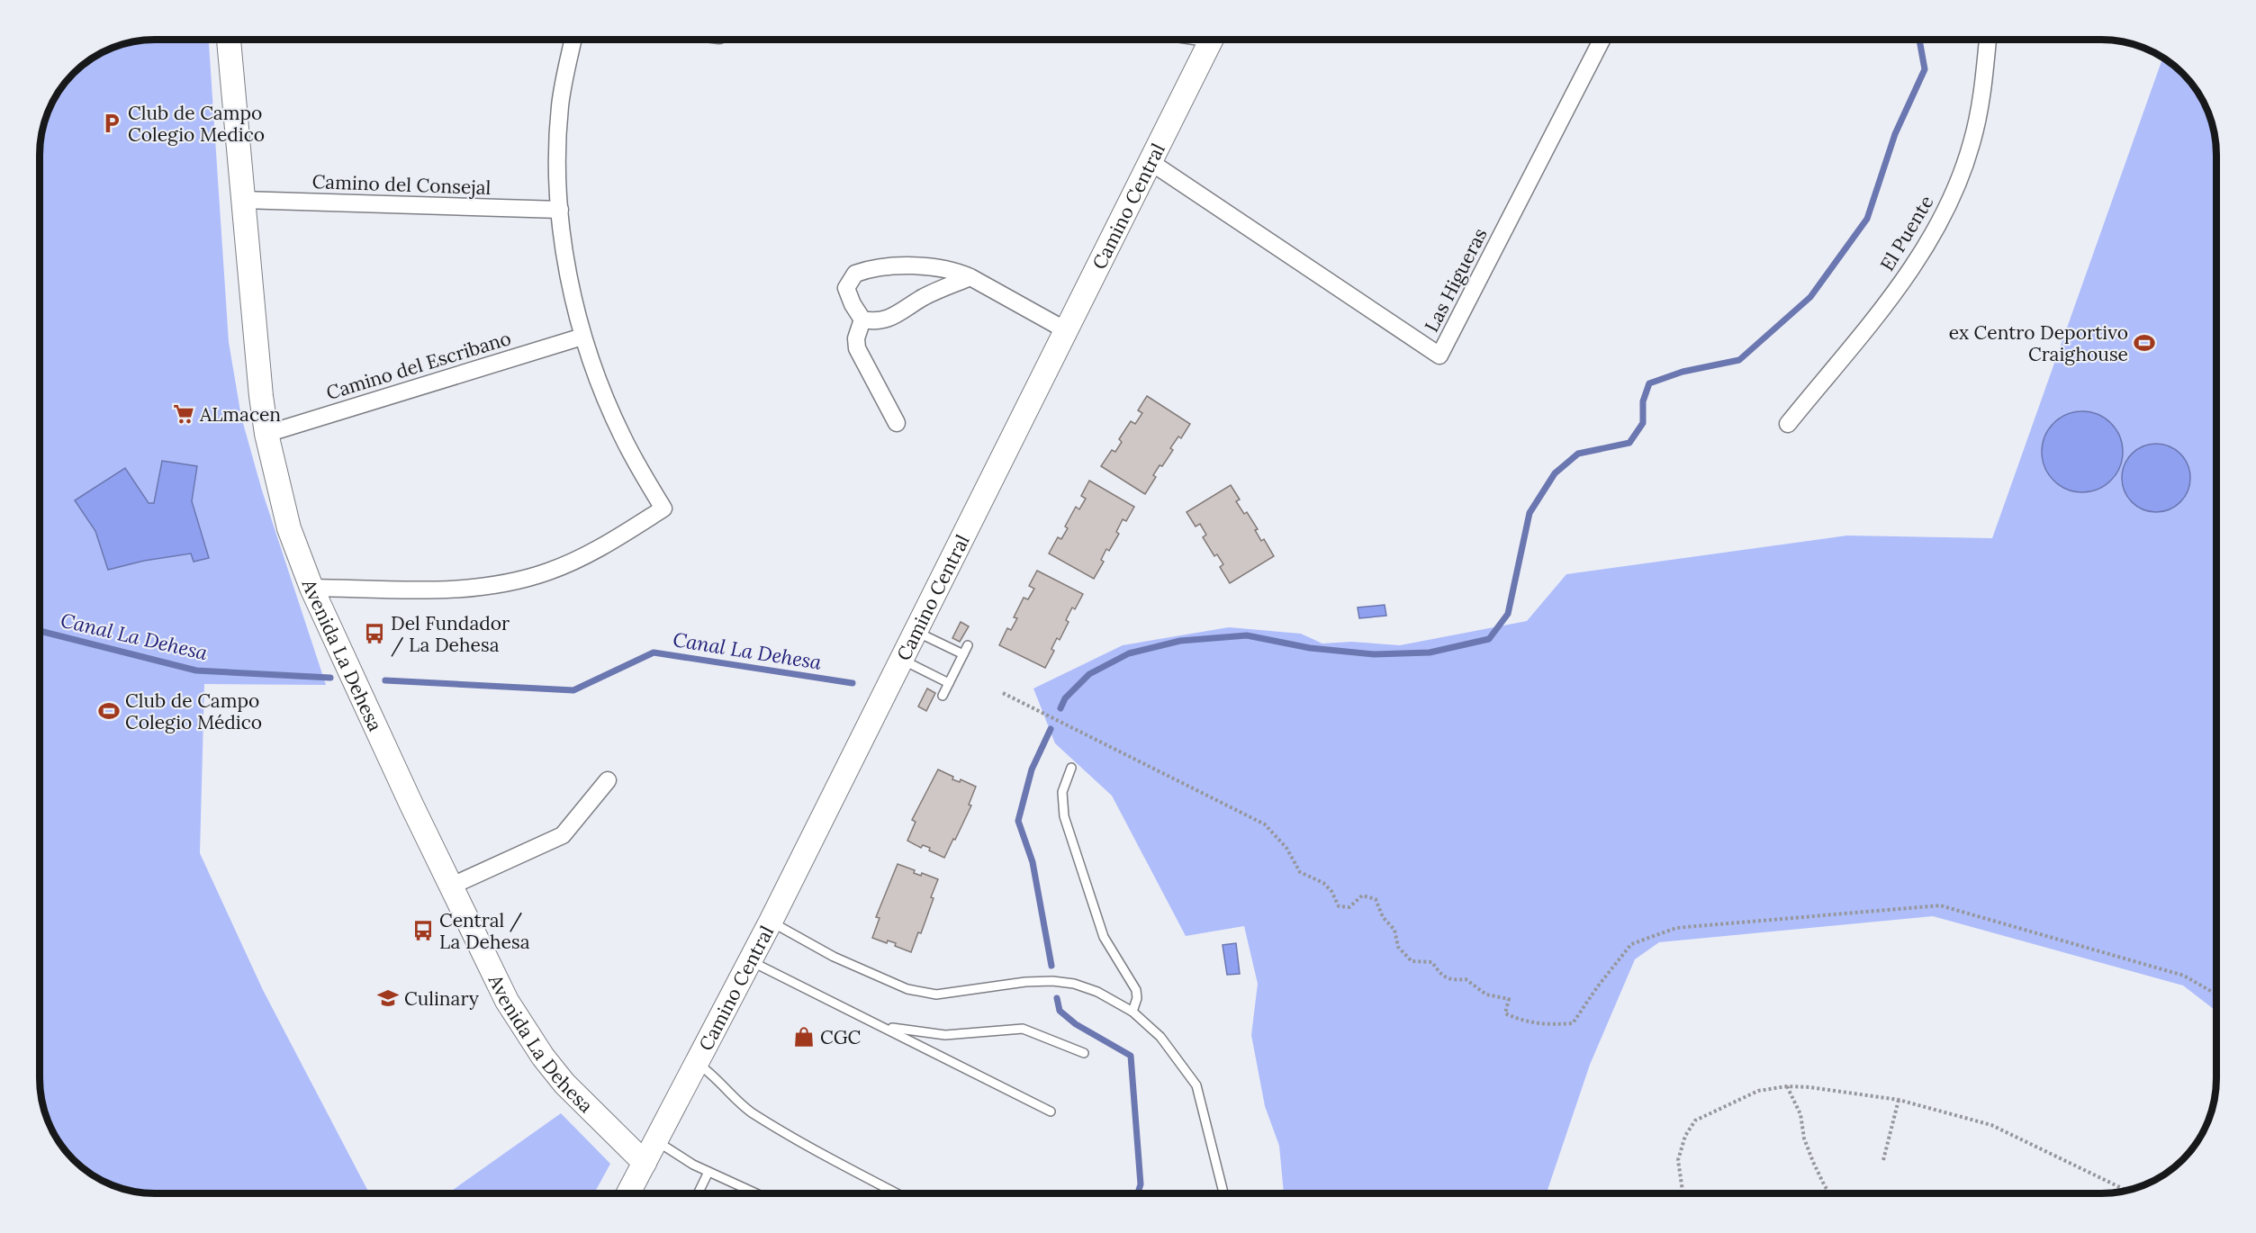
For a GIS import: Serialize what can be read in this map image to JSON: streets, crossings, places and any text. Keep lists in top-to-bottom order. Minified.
{"streets":{"main road":["Camino Central","Avenida La Dehesa"],"street":["Camino del Consejal","El Puente","Las Higueras","Camino del Escribano"]},"crossings":[["Camino del Consejal","Avenida La Dehesa"],["Camino Central","Las Higueras"],["Camino Central","Avenida La Dehesa"],["Camino del Escribano","Avenida La Dehesa"]],"water":["Canal La Dehesa"],"places":{"parking":["Club de Campo Colegio Medico"],"sports":["ex Centro Deportivo Craighouse","Club de Campo Colegio Médico"],"supermarket":["ALmacen"],"bus stop":["Del Fundador / La Dehesa","Central / La Dehesa"],"school or university":["Culinary"],"shop":["CGC"]}}
